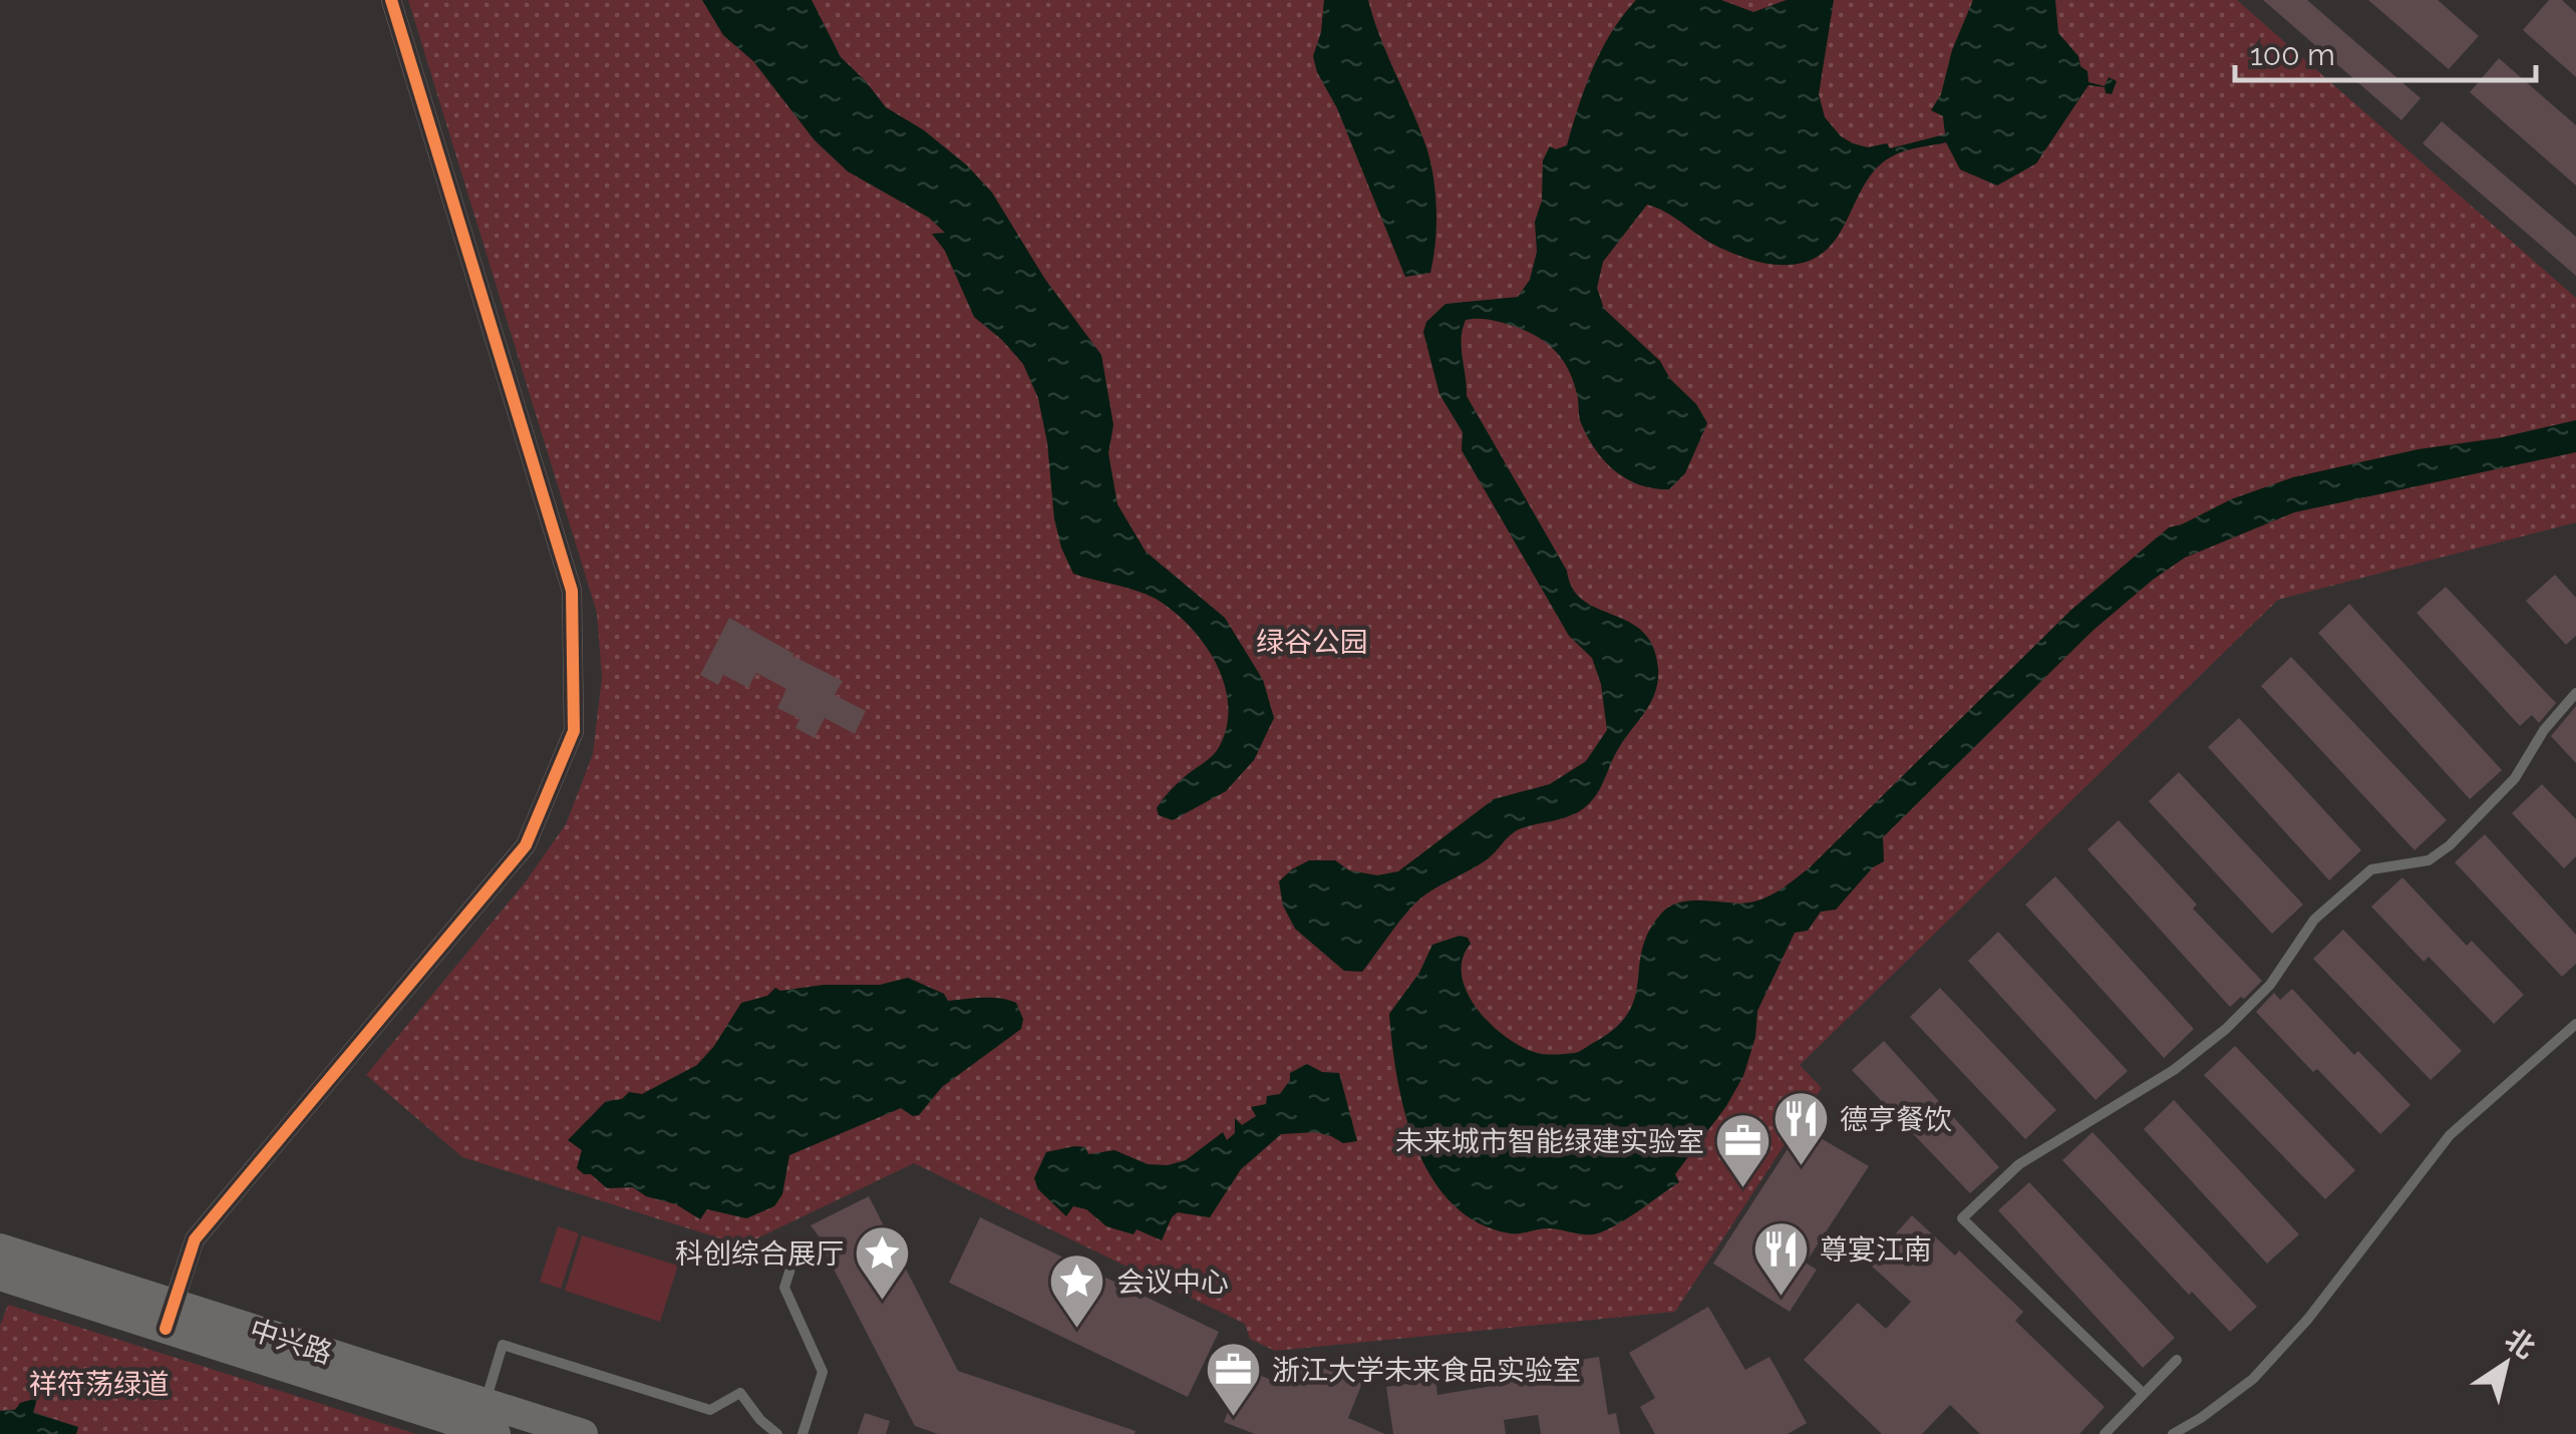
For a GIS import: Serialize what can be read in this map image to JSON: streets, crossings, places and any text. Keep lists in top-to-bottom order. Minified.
{"streets":{"main road":["中兴路"]},"parks":["绿谷公园","祥符荡绿道"],"places":{"restaurant":["德亨餐饮","尊宴江南"],"office":["未来城市智能绿建实验室","浙江大学未来食品实验室"],"place":["科创综合展厅","会议中心"]},"scale_bar":"100 m","north":"top right"}
